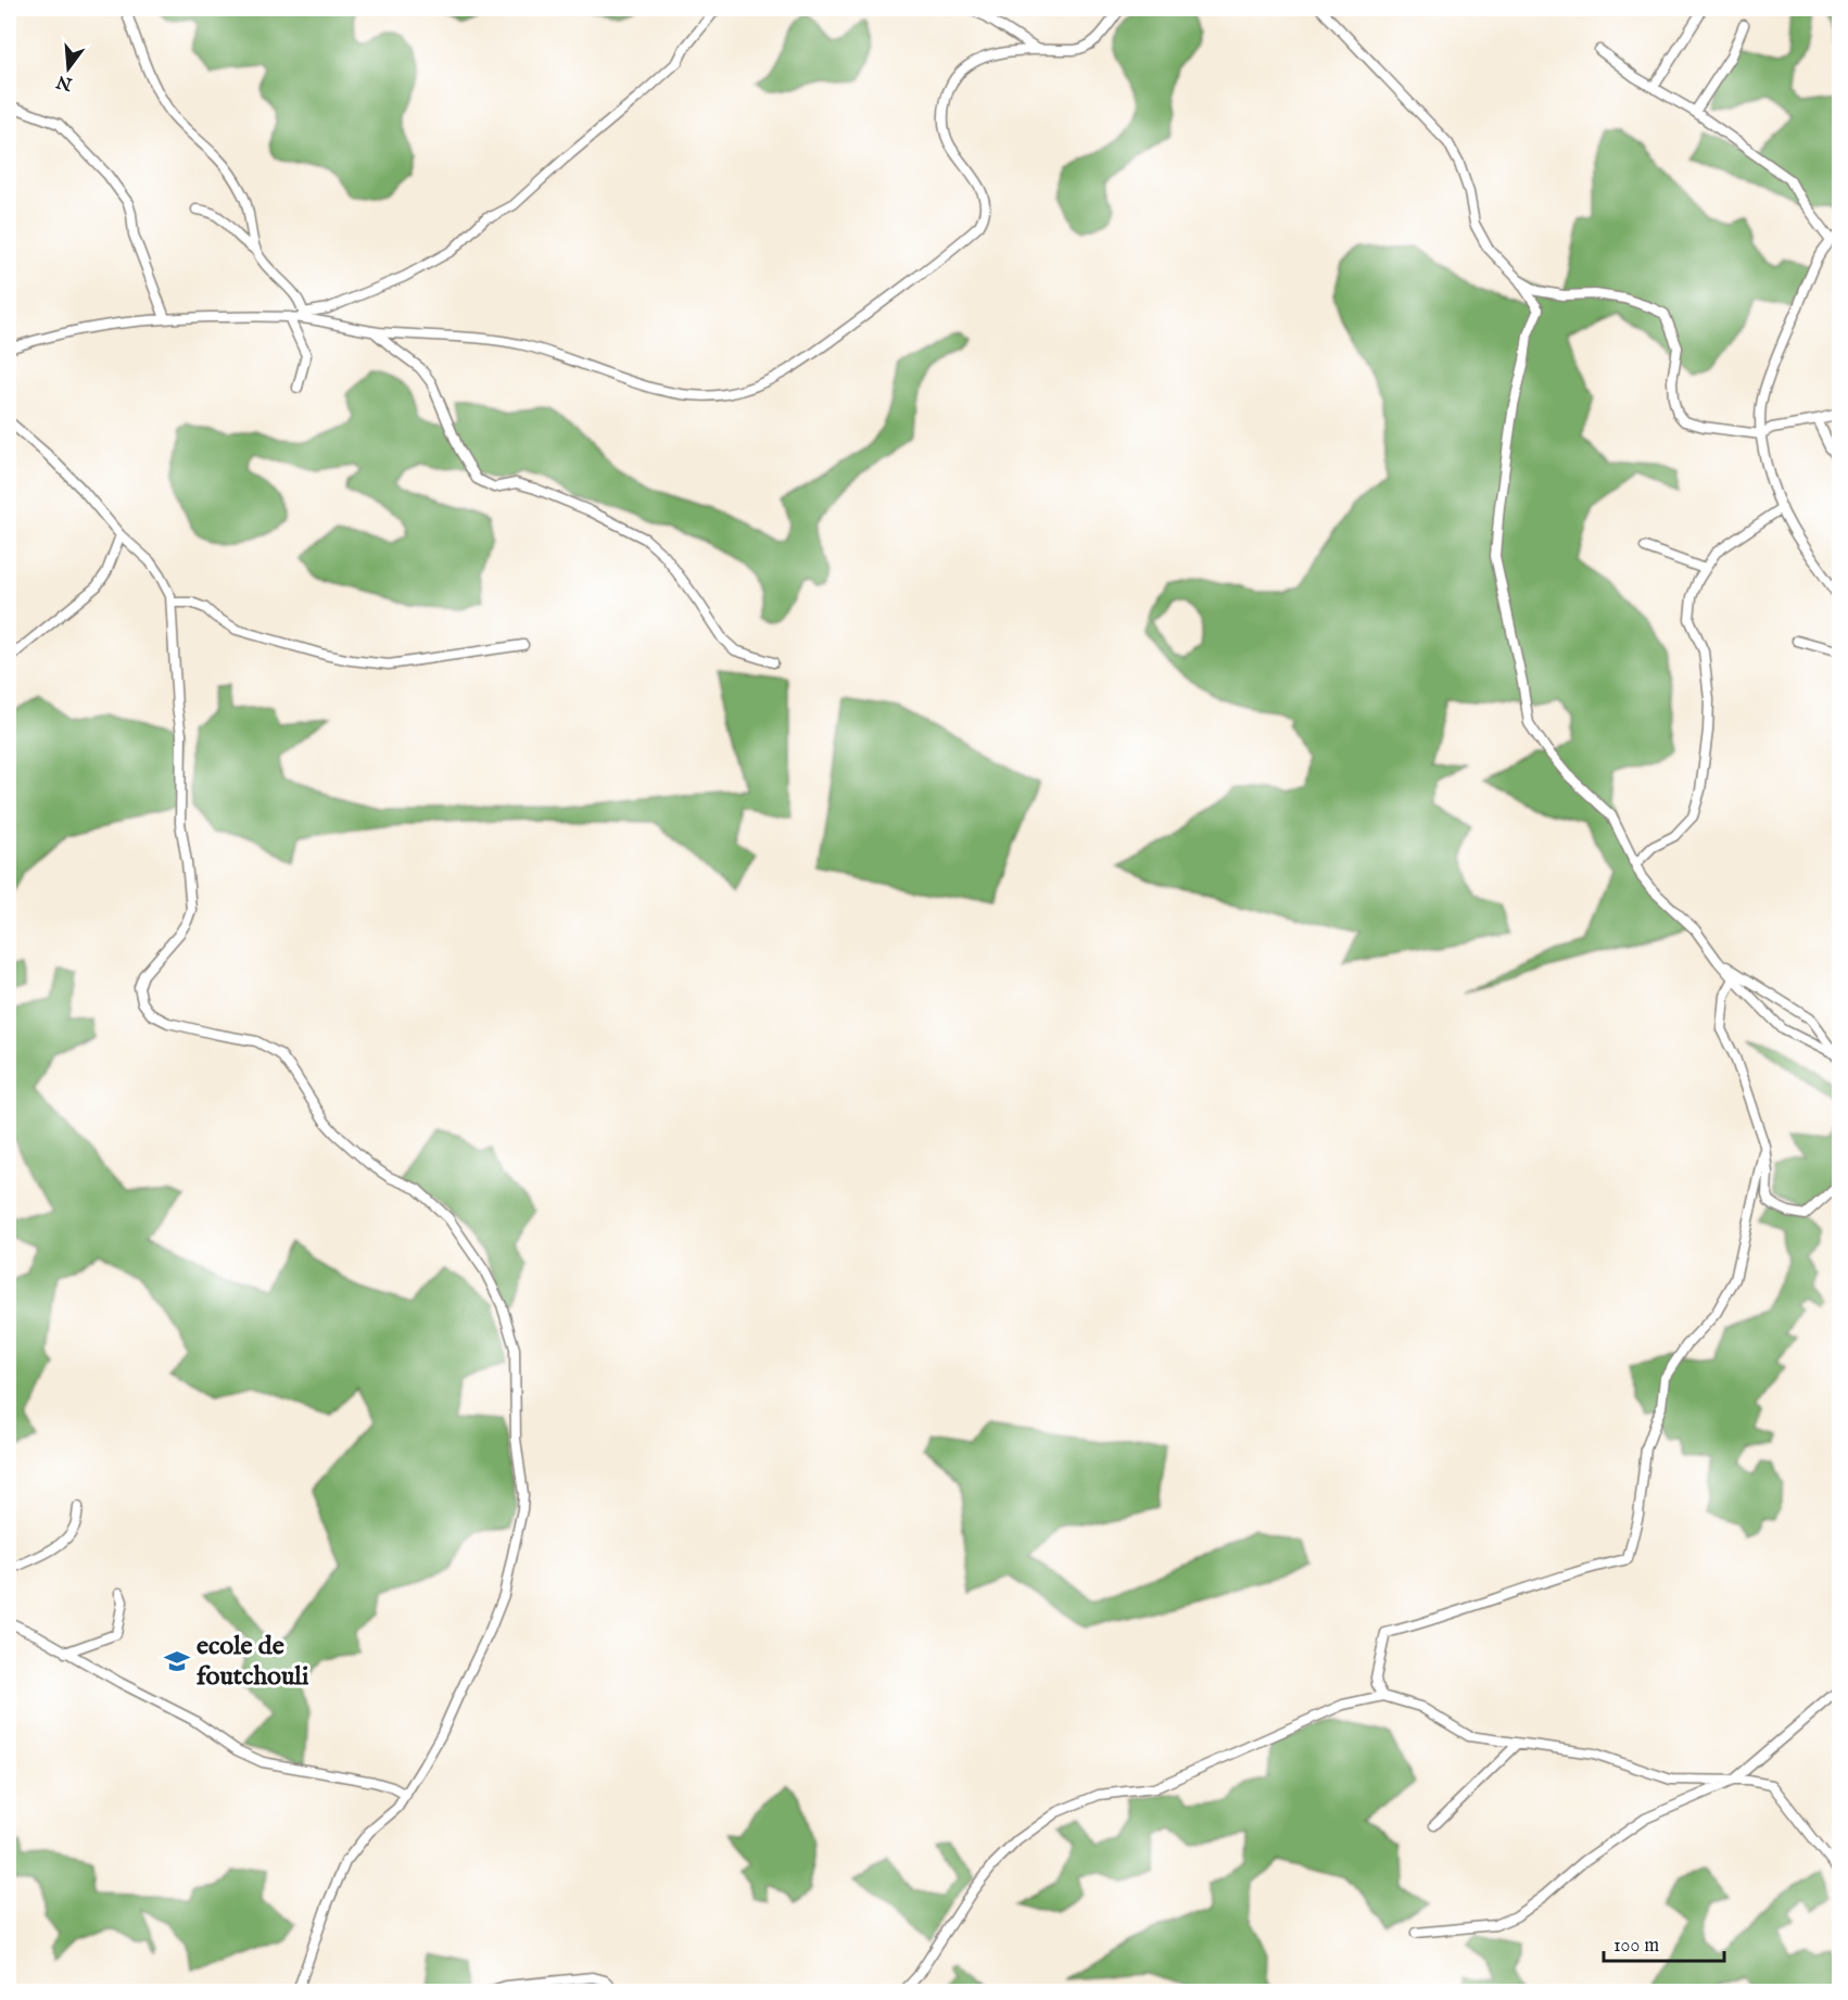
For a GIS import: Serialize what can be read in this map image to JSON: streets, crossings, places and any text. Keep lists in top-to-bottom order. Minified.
{"places":{"school or university":["ecole de foutchouli"]},"scale_bar":"100 m","north":"bottom"}
